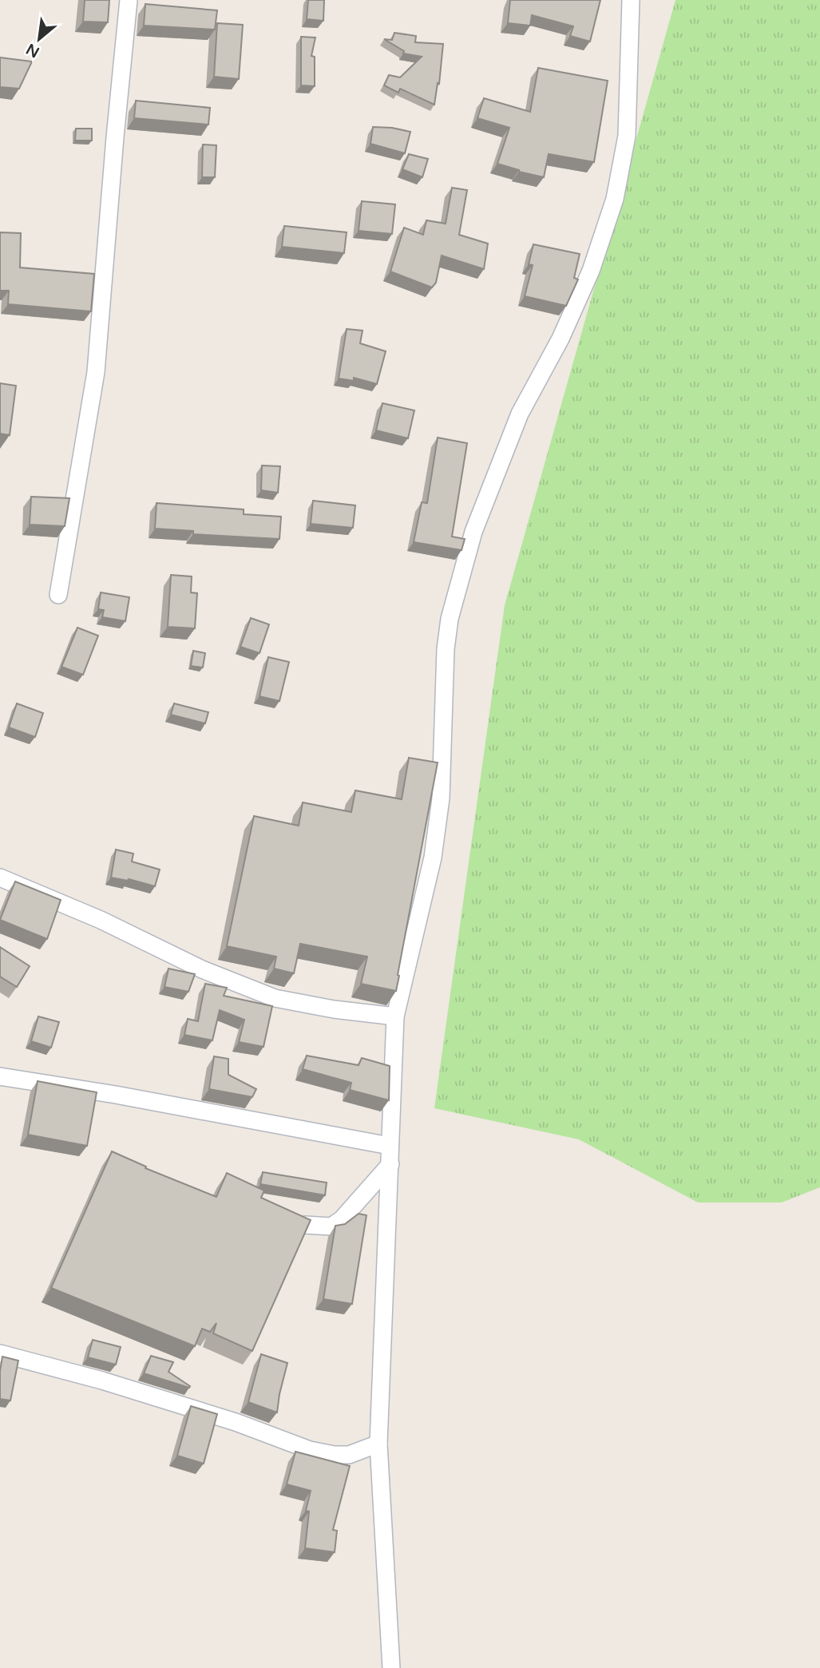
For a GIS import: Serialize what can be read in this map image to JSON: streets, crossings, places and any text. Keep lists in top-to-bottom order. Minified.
{"north":"bottom left"}
